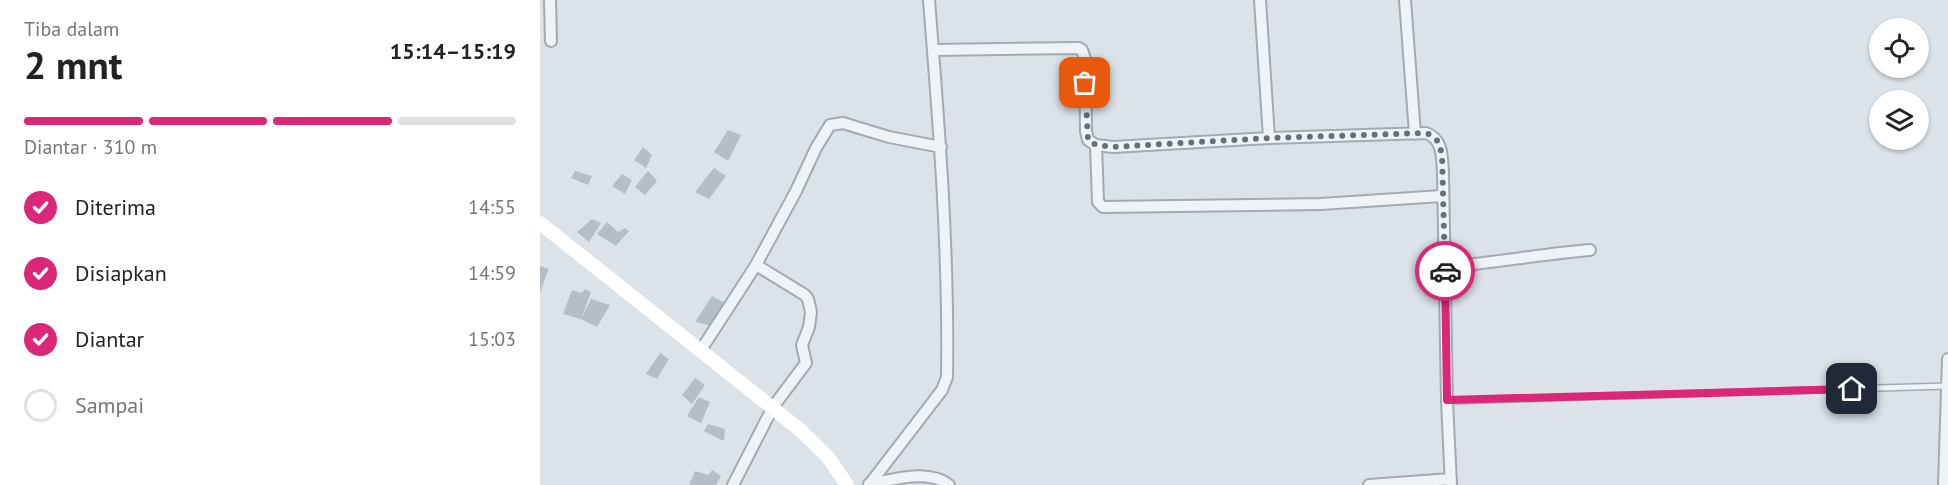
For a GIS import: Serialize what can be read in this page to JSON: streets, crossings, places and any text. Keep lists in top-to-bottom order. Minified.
{"page":{"heading":["2 mnt","Tiba dalam","15:14–15:19"],"bar":"Diantar · 310 m","list":[["Diterima","14:55"],["Disiapkan","14:59"],["Diantar","15:03"],"Sampai"]}}
